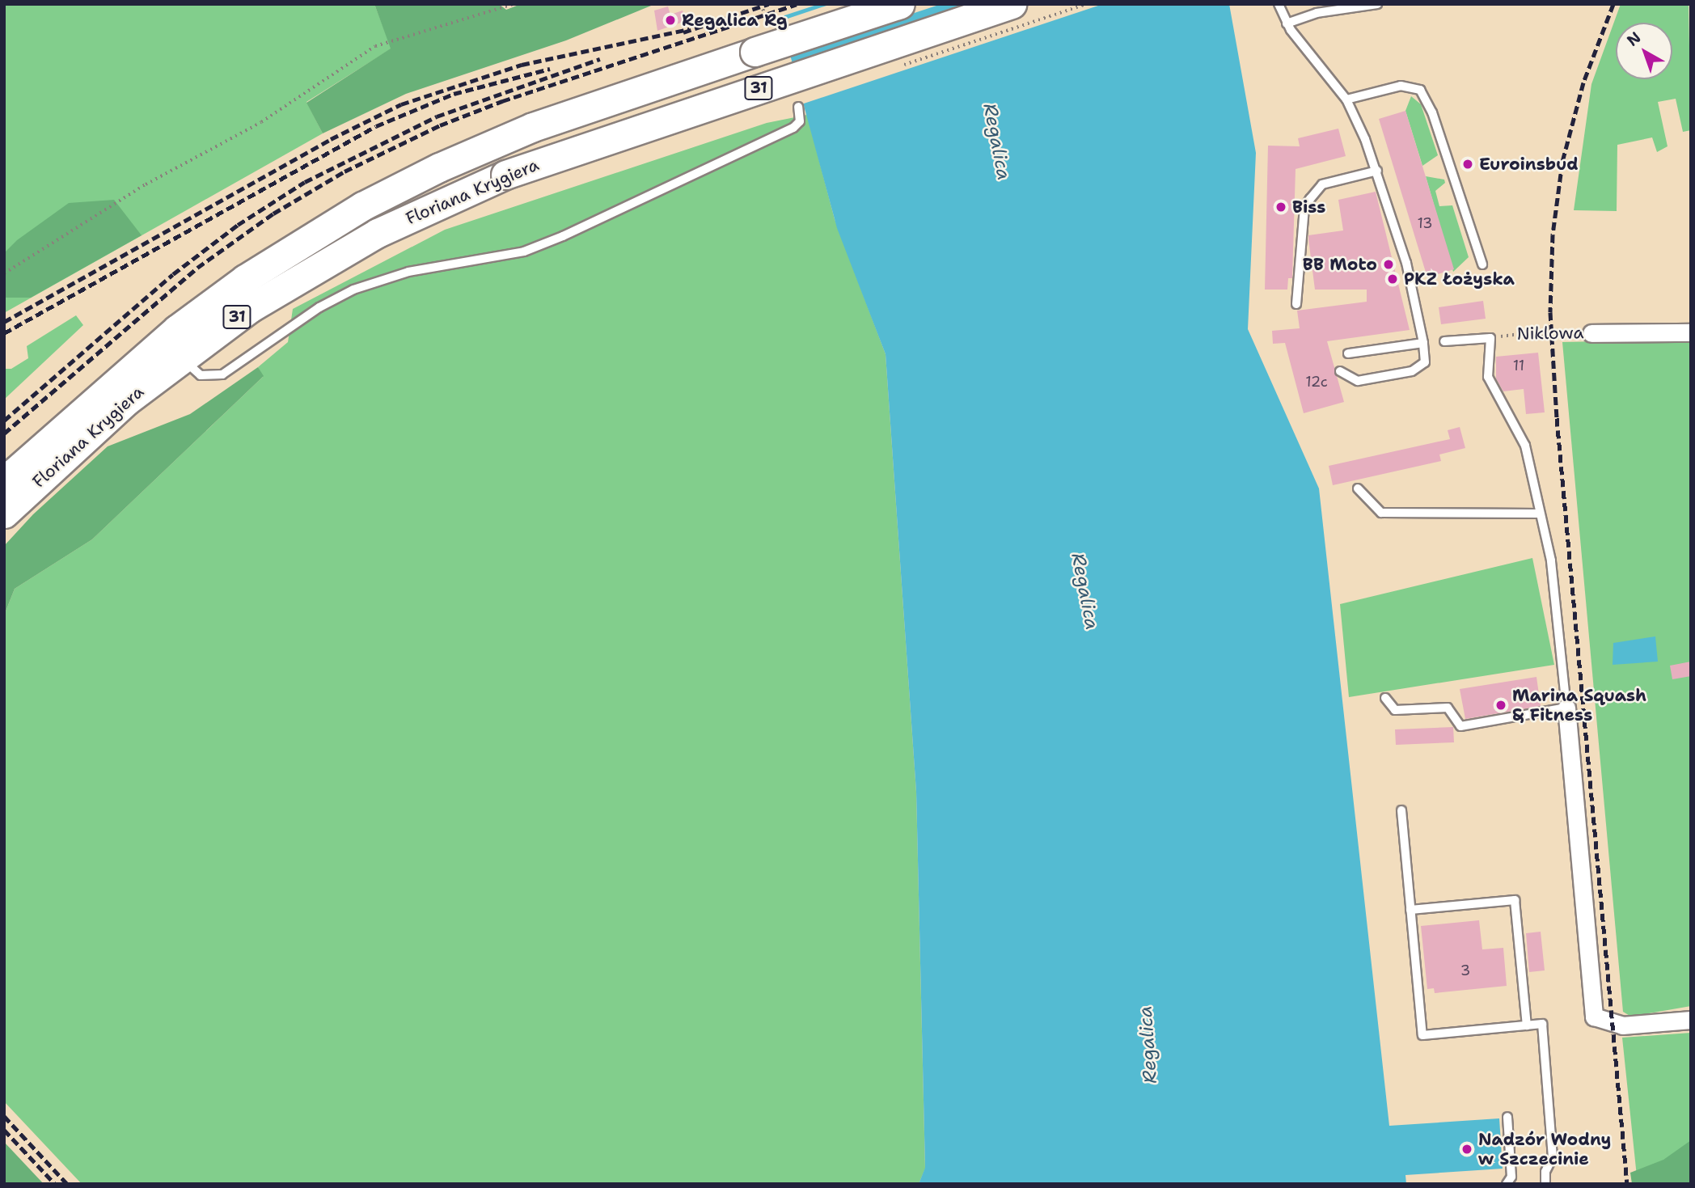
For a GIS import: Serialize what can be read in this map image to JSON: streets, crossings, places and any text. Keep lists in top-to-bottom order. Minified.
{"streets":{"main road":["31","Floriana Krygiera"],"street":["Niklowa"]},"water":["Regalica"],"places":["Regalica Rg","Euroinsbud","Biss","BB Moto","PKZ Łożyska","Marina Squash & Fitness","Nadzór Wodny w Szczecinie"],"house_numbers":["13","11","12c","3"],"north":"top left"}
